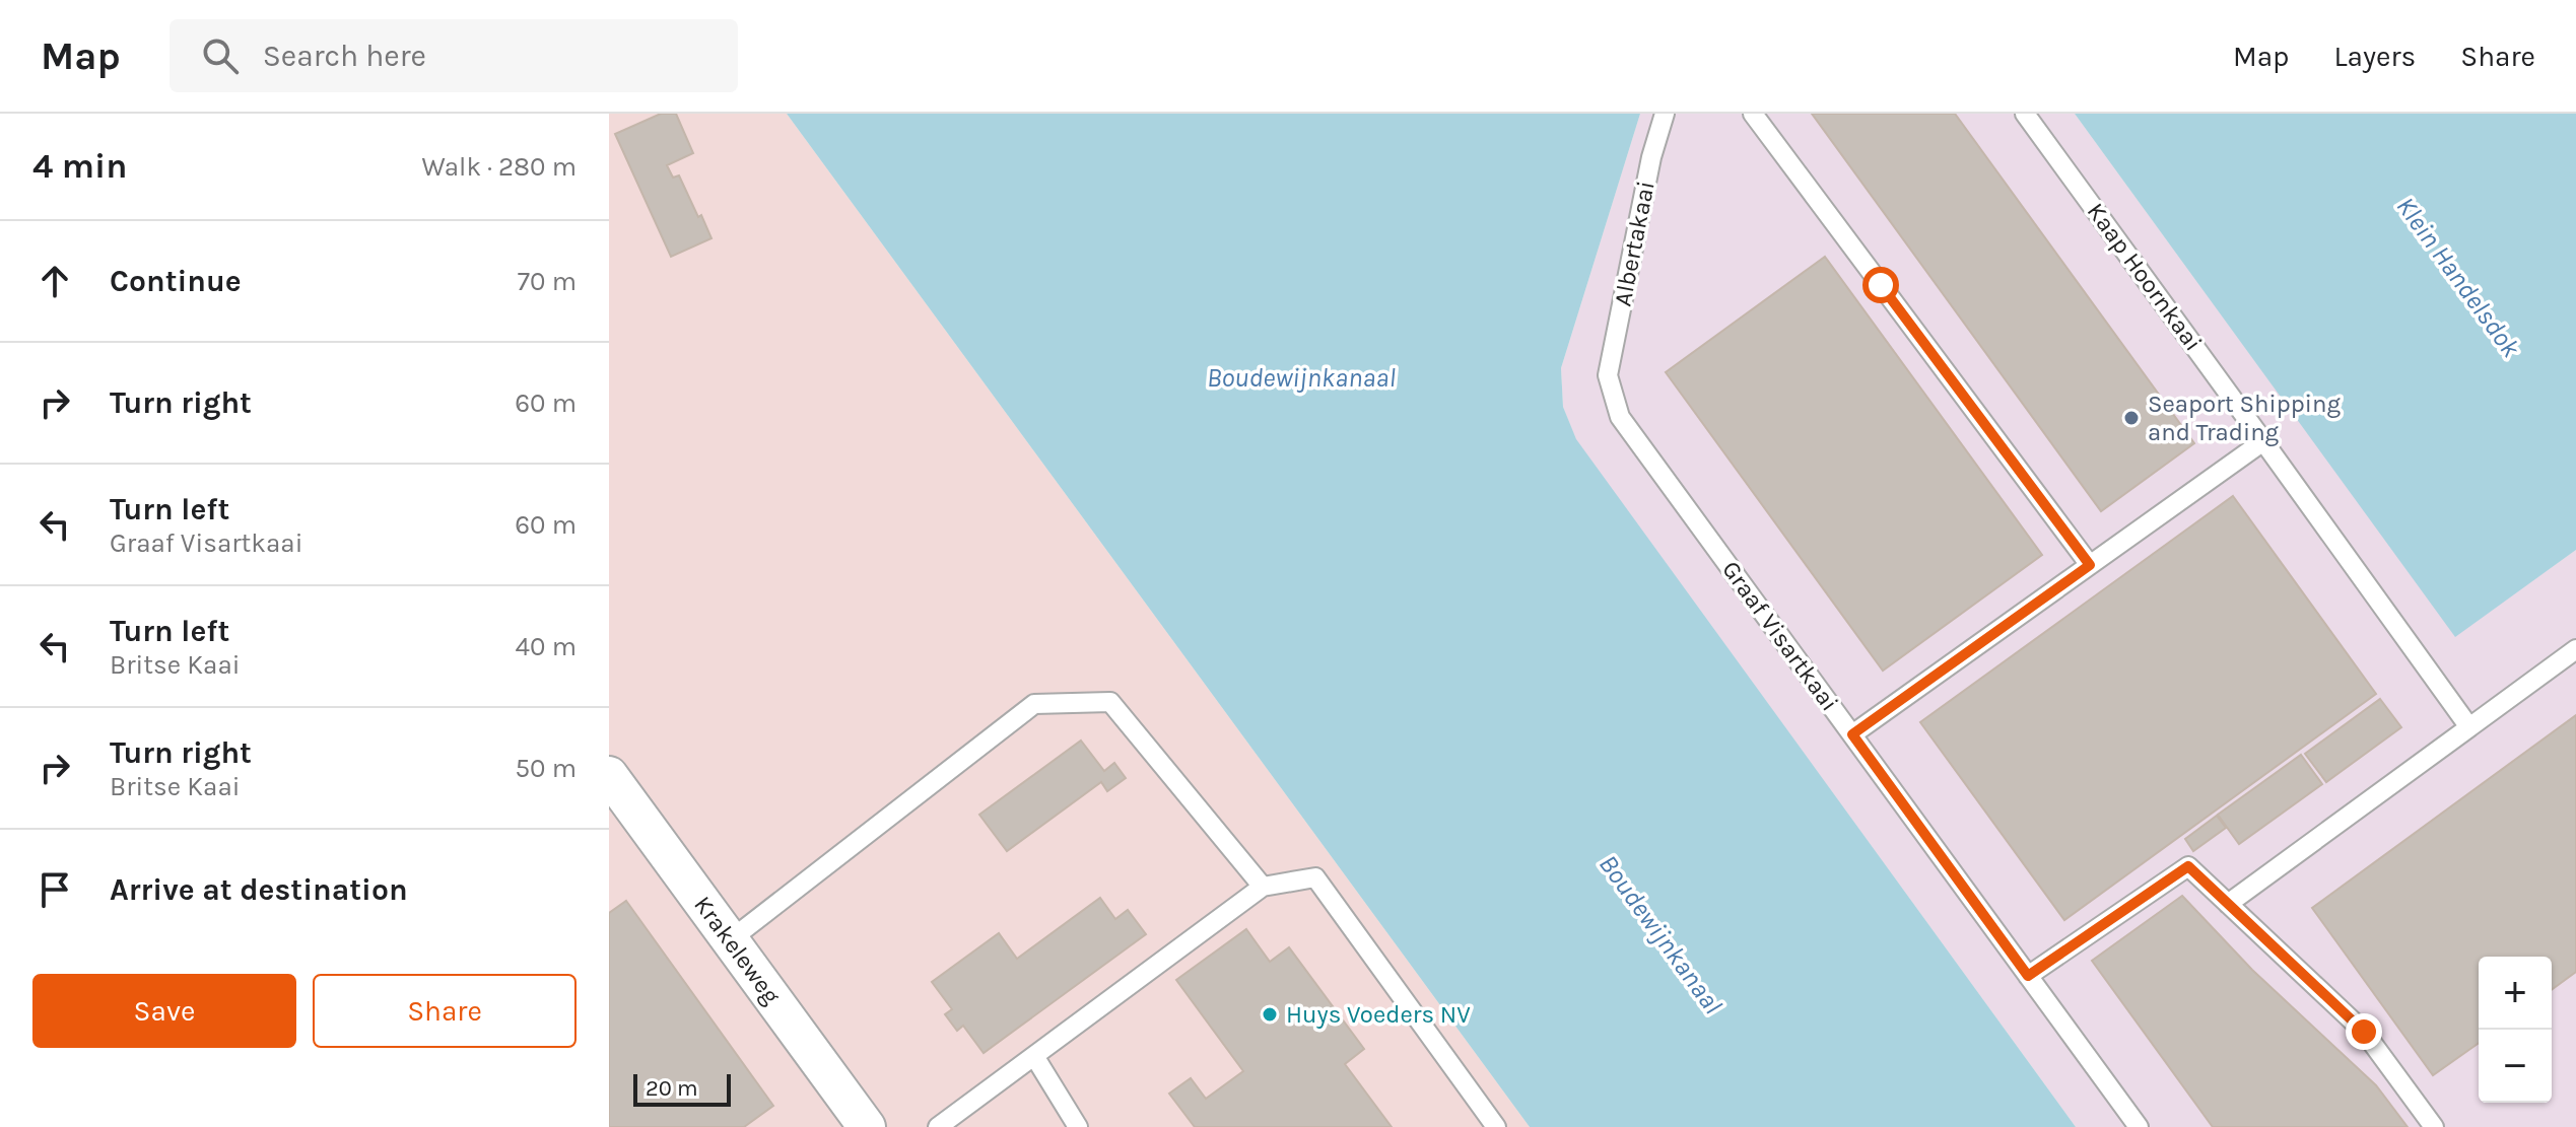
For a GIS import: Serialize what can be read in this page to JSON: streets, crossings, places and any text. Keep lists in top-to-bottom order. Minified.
{"streets":{"street":["Krakeleweg"],"lane":["Albertakaai","Kaap Hoornkaai","Graaf Visartkaai"]},"crossings":[["Albertakaai","Graaf Visartkaai"]],"water":["Klein Handelsdok","Boudewijnkanaal"],"places":["Seaport Shipping and Trading","Huys Voeders NV"],"scale_bar":"20 m","page":{"header":"Map","search":"Search here","nav":["Map","Layers","Share"],"heading":["4 min","Walk · 280 m"],"list":[["Continue","70 m"],["Turn right","60 m"],["Turn left","Graaf Visartkaai","60 m"],["Turn left","Britse Kaai","40 m"],["Turn right","Britse Kaai","50 m"],"Arrive at destination"],"buttons":["Save","Share"],"map_buttons":["+","−"],"scale":"20 m"}}
